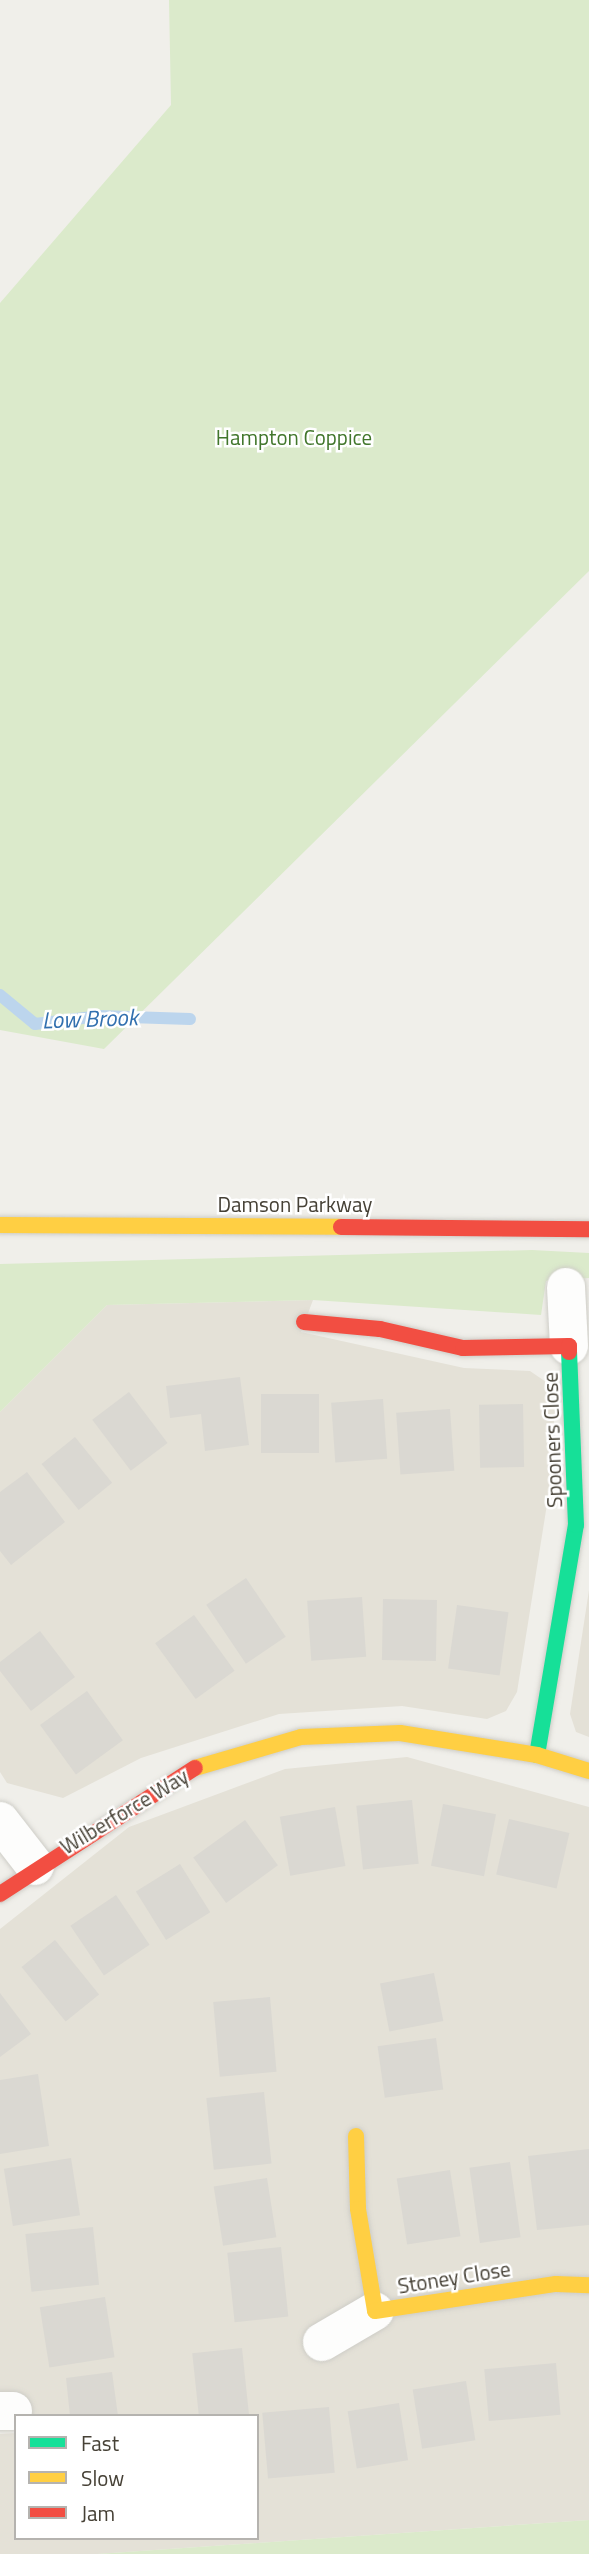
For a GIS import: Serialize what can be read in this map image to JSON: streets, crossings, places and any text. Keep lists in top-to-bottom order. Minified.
{"streets":{"street":["Damson Parkway","Spooners Close","Wilberforce Way","Stoney Close"]},"crossings":[["Spooners Close","Wilberforce Way"]],"water":["Low Brook"],"parks":["Hampton Coppice"],"legend":["Fast","Slow","Jam"]}
